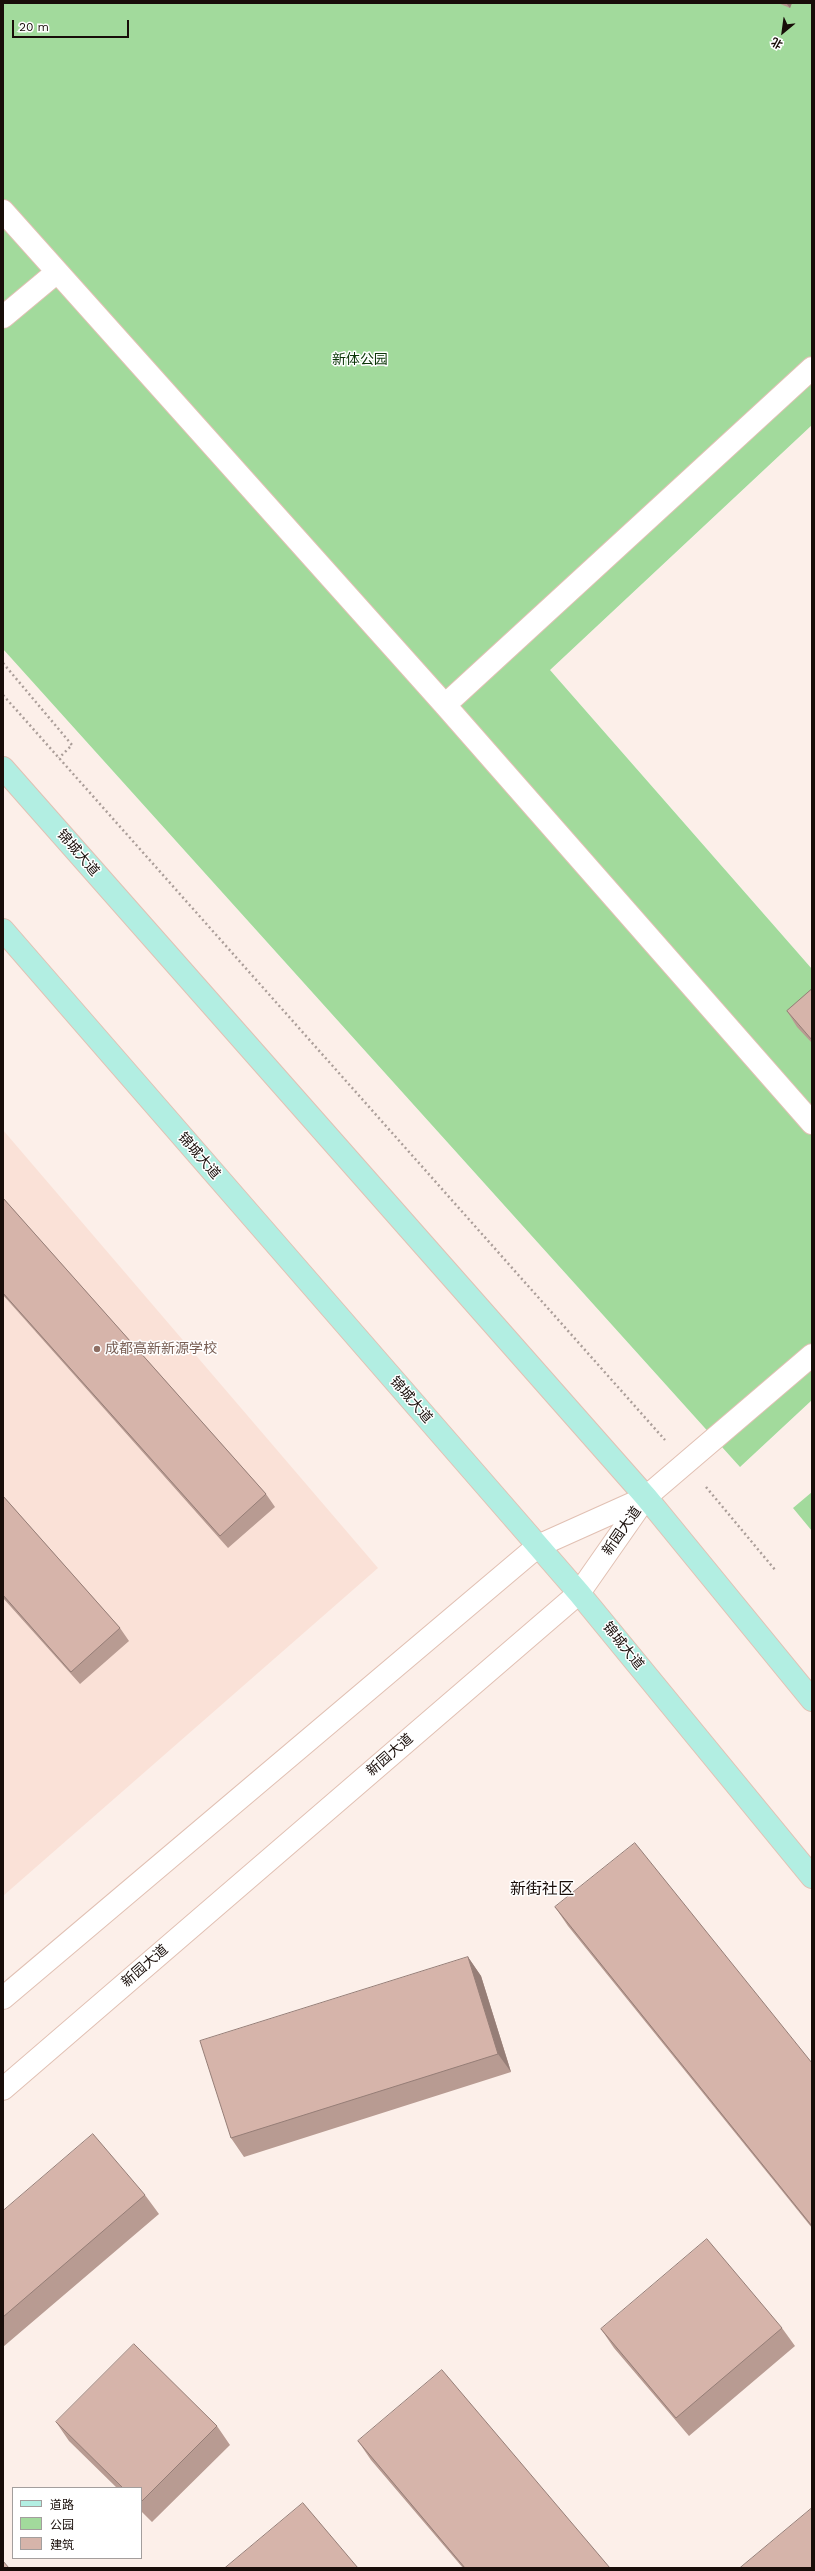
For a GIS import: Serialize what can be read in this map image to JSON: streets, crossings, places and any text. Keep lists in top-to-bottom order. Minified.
{"streets":{"main road":["锦城大道"],"street":["新园大道"]},"crossings":[["锦城大道","新园大道"]],"districts":["新街社区"],"parks":["新体公园"],"places":["成都高新新源学校"],"legend":["道路","公园","建筑"],"scale_bar":"20 m","north":"bottom left"}
